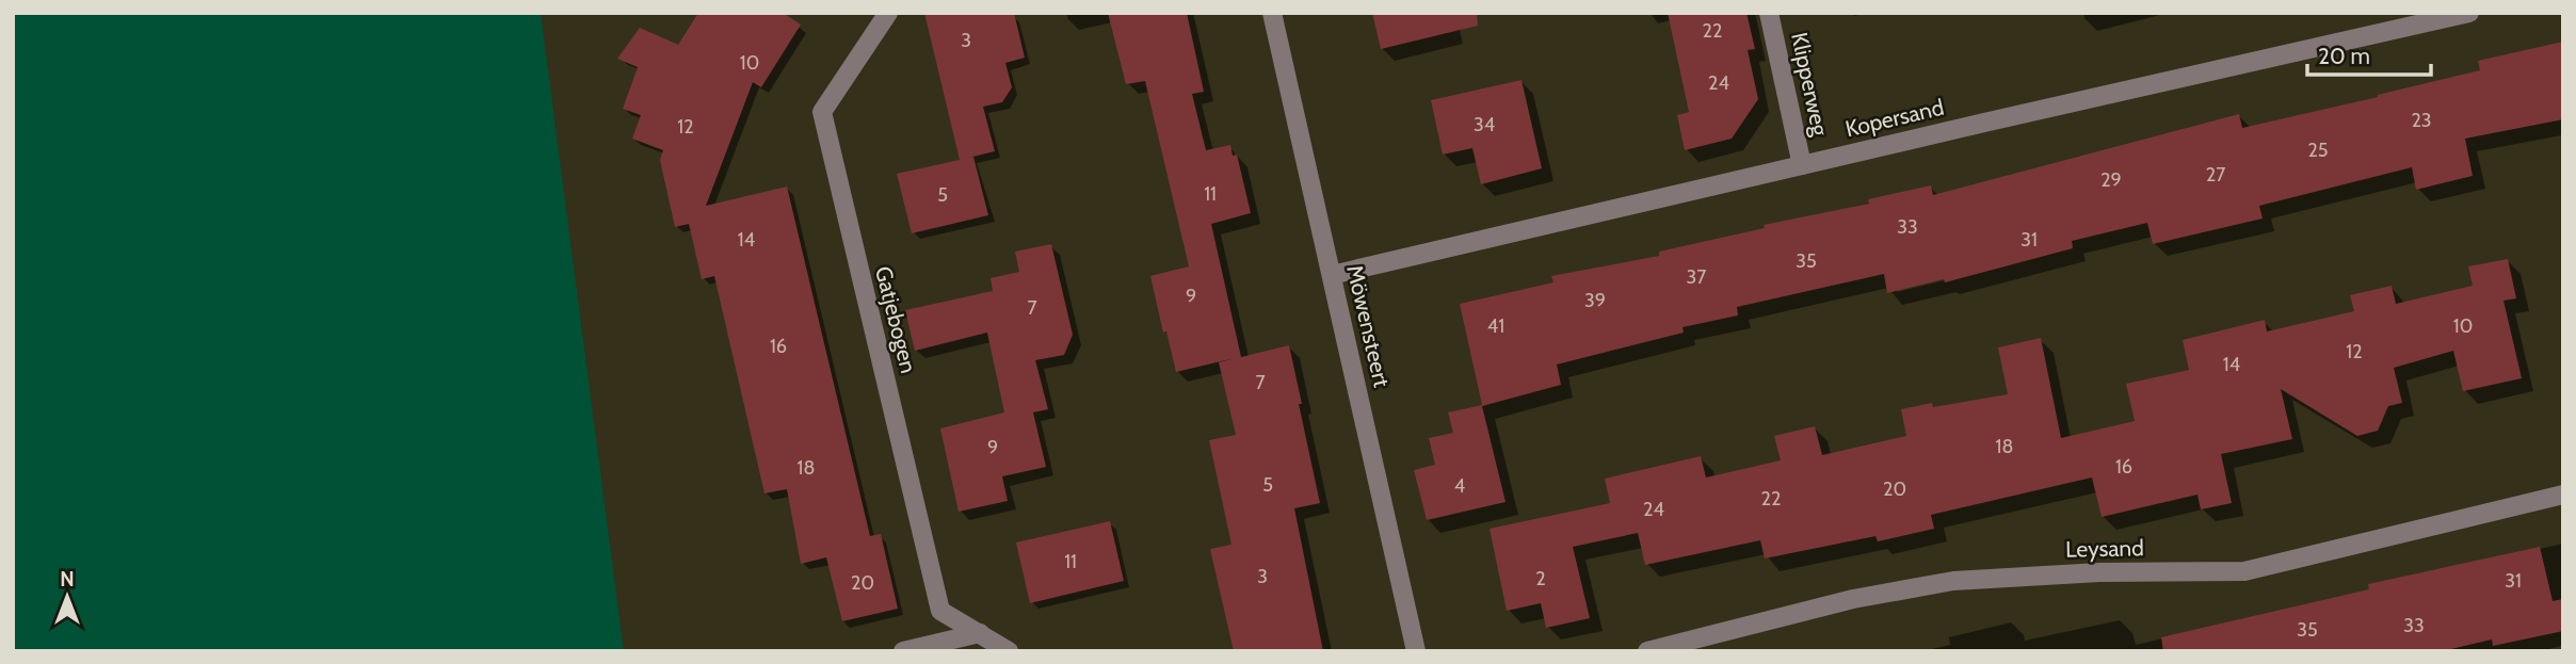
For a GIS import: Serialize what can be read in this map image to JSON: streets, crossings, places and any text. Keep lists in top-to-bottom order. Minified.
{"streets":{"street":["Klipperweg","Kopersand","Gatjebogen","Möwensteert","Leysand"]},"crossings":[["Klipperweg","Kopersand"],["Kopersand","Möwensteert"]],"house_numbers":["22","3","10","24","23","34","12","25","27","29","11","5","33","14","31","35","37","9","39","7","41","10","16","12","14","7","18","9","16","18","5","4","20","22","24","11","3","2","31","20","33","35"],"scale_bar":"20 m","north":"top"}
